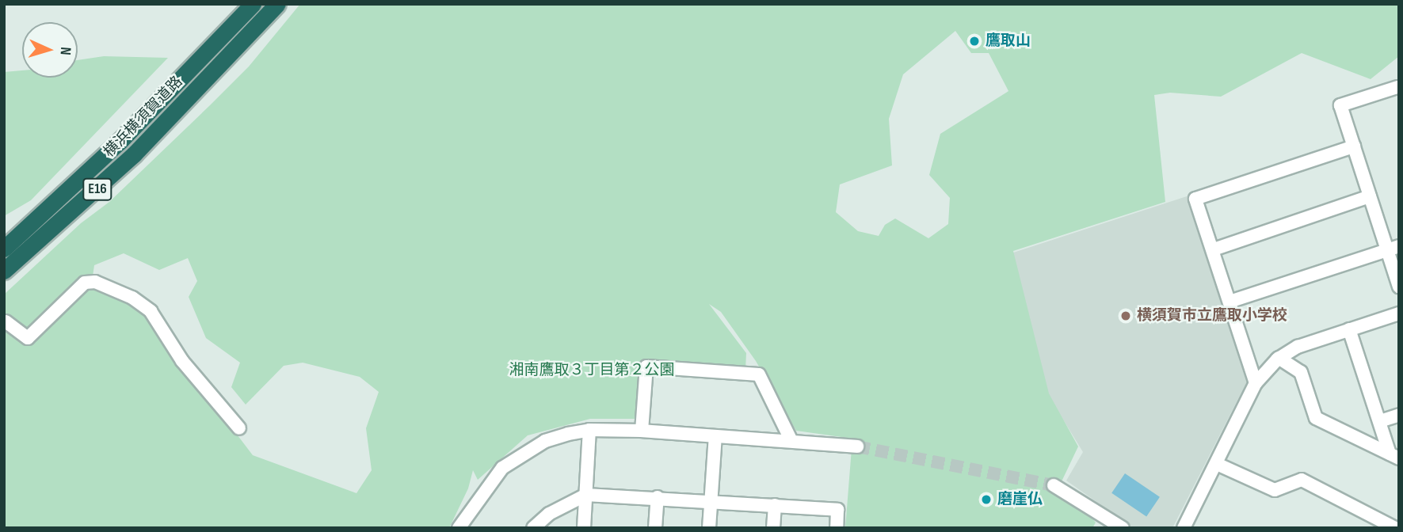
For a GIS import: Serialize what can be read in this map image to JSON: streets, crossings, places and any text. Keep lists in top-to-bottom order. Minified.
{"streets":{"highway":["横浜横須賀道路","E16"]},"parks":["湘南鷹取３丁目第２公園"],"places":["鷹取山","横須賀市立鷹取小学校","磨崖仏"],"north":"right"}
